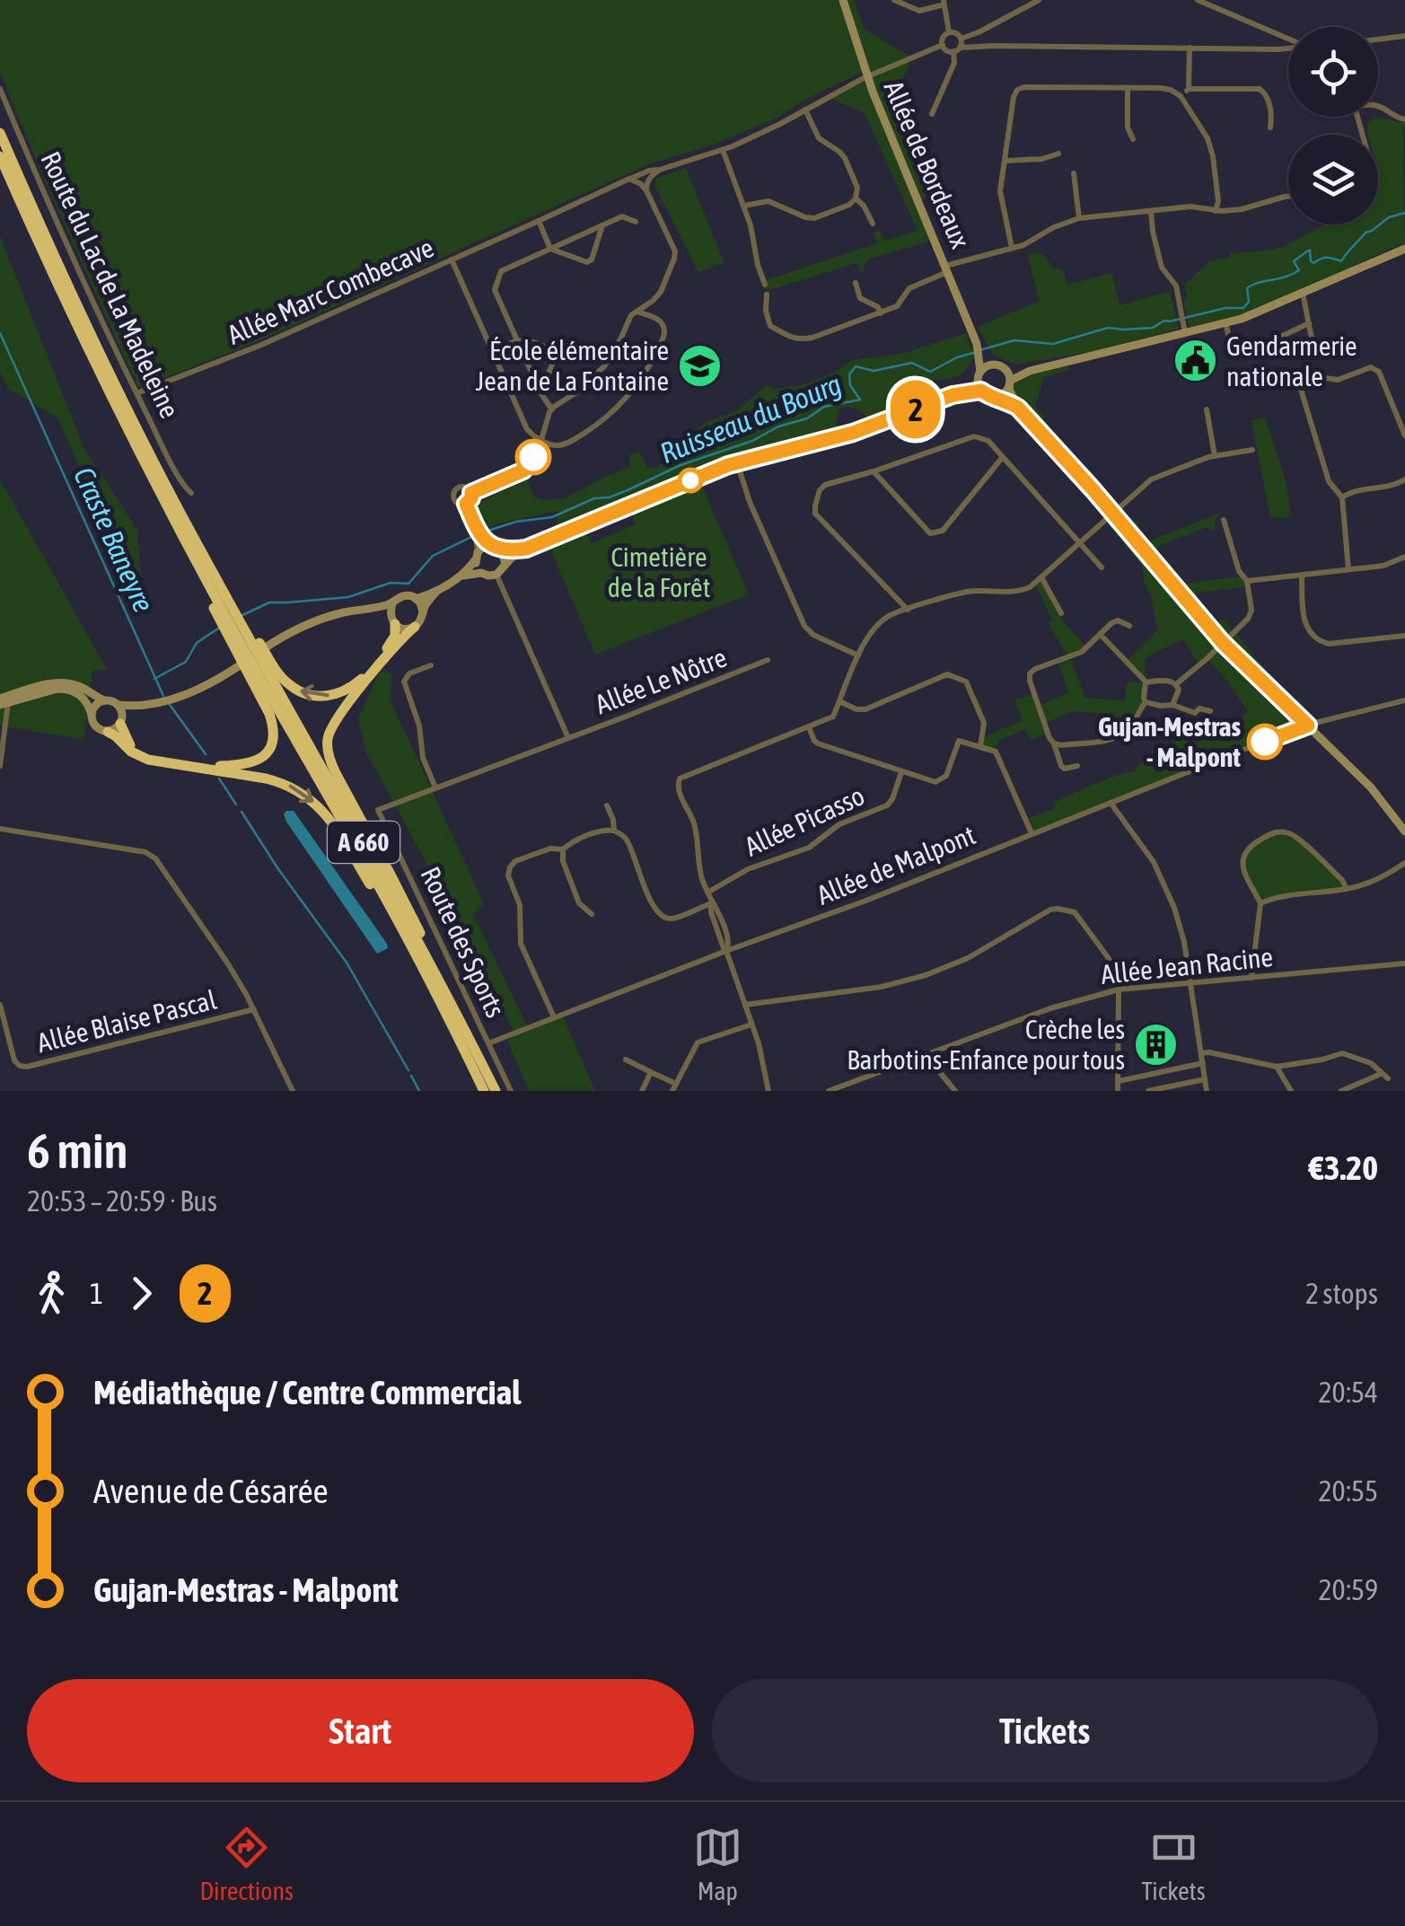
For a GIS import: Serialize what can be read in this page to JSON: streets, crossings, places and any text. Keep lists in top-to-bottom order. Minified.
{"streets":{"highway":["A 660"],"street":["Allée de Bordeaux","Route du Lac de La Madeleine","Allée Marc Combecave","Allée Le Nôtre","Allée Picasso","Allée de Malpont","Route des Sports","Allée Jean Racine","Allée Blaise Pascal"]},"crossings":[["Allée de Bordeaux","Allée Marc Combecave"],["Route du Lac de La Madeleine","Allée Marc Combecave"],["Allée Le Nôtre","Route des Sports"],["Allée de Malpont","Route des Sports"]],"water":["Ruisseau du Bourg","Craste Baneyre"],"parks":["Cimetière de la Forêt"],"places":{"public building":["Gendarmerie nationale"],"school or university":["École élémentaire Jean de La Fontaine"],"other":["Gujan-Mestras - Malpont"],"building":["Crèche les Barbotins-Enfance pour tous"]},"lines":["bus line 2"],"page":{"on_map":"2","heading":["6 min","20:53 – 20:59 · Bus","€3.20"],"legs":["1","2","2 stops"],"list":[{"name":"Médiathèque / Centre Commercial","value":"20:54"},{"name":"Avenue de Césarée","value":"20:55"},{"name":"Gujan-Mestras - Malpont","value":"20:59"}],"buttons":["Start","Tickets"],"tabs":["Directions","Map","Tickets"]}}
